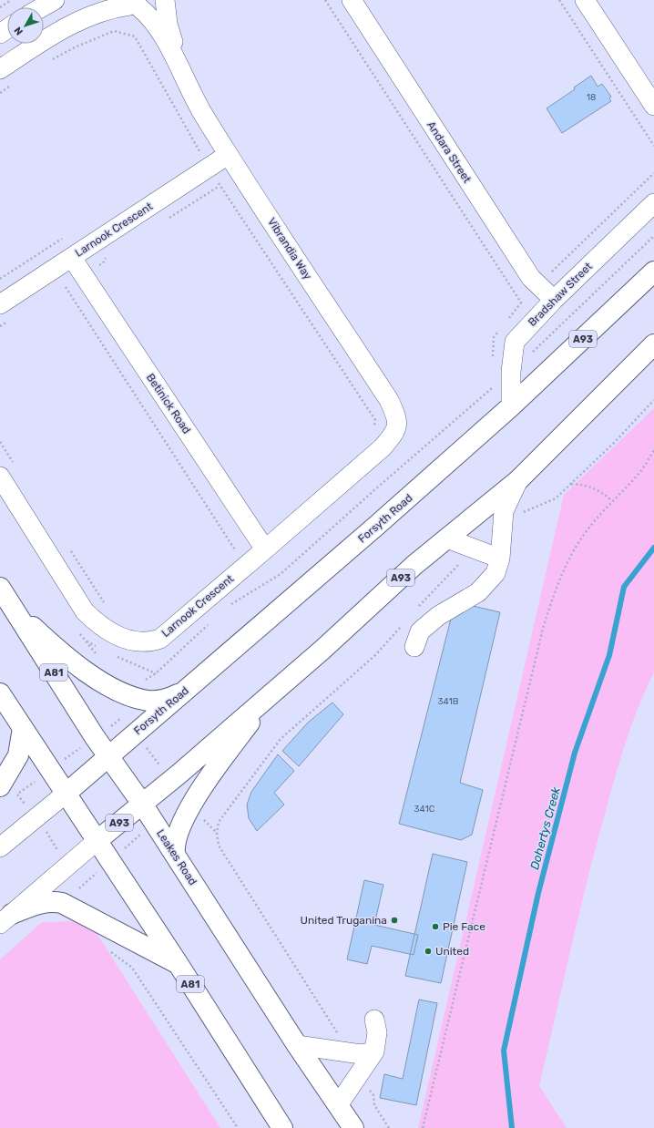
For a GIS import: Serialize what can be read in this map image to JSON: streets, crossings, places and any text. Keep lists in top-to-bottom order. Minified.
{"streets":{"highway":["A93","Forsyth Road","A81","Leakes Road"],"street":["Andara Street","Larnook Crescent","Vibrandia Way","Bradshaw Street","Betinick Road"]},"crossings":[["Andara Street","Bradshaw Street"],["Larnook Crescent","Vibrandia Way"],["Larnook Crescent","Betinick Road"],["Bradshaw Street","Forsyth Road"],["A93","Forsyth Road"],["A93","A81"],["A93","Leakes Road"],["Forsyth Road","Leakes Road"]],"water":["Dohertys Creek"],"places":["United Truganina","Pie Face","United"],"house_numbers":["18","341B","341C"],"north":"bottom left"}
